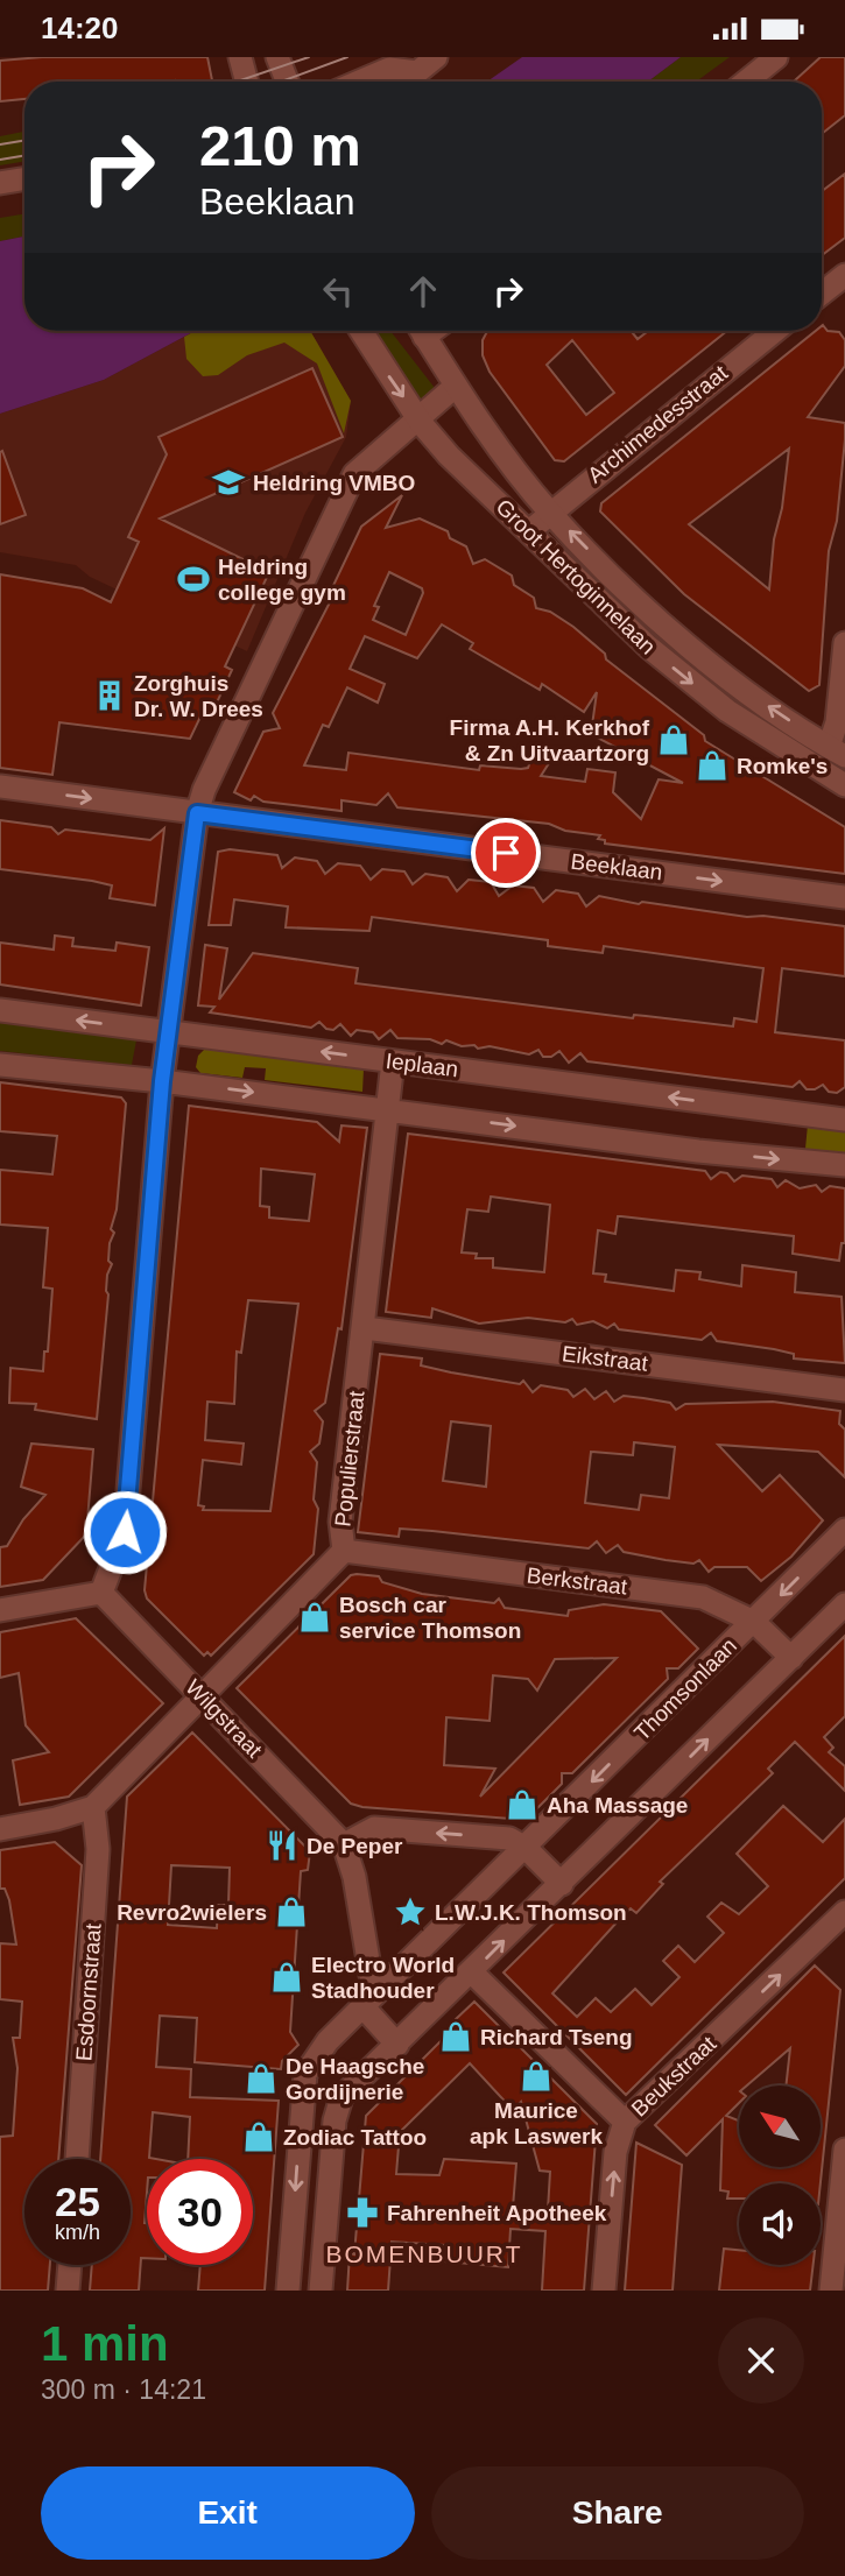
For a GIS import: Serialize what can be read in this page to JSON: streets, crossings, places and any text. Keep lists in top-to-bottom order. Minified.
{"streets":{"street":["Archimedesstraat","Groot Hertoginnelaan","Beeklaan","Ieplaan","Eikstraat","Populierstraat","Berkstraat","Thomsonlaan","Wilgstraat","Esdoornstraat","Beukstraat"]},"crossings":[["Archimedesstraat","Groot Hertoginnelaan"],["Ieplaan","Populierstraat"],["Eikstraat","Populierstraat"],["Populierstraat","Berkstraat"],["Populierstraat","Wilgstraat"],["Populierstraat","Esdoornstraat"],["Berkstraat","Thomsonlaan"]],"one_way":["Beeklaan","Beukstraat"],"districts":["BOMENBUURT"],"places":{"school or university":["Heldring VMBO"],"sports":["Heldring college gym"],"building":["Zorghuis Dr. W. Drees"],"shop":["Firma A.H. Kerkhof & Zn Uitvaartzorg","Romke's","Bosch car service Thomson","Aha Massage","Revro2wielers","Electro World Stadhouder","Richard Tseng","Maurice apk Laswerk","De Haagsche Gordijnerie","Zodiac Tattoo"],"restaurant":["De Peper"],"place":["L.W.J.K. Thomson"],"pharmacy":["Fahrenheit Apotheek"]},"north":"top left","page":{"status":"14:20","turn":["210 m","Beeklaan"],"speed":"25 km/h","limit":"30","heading":["1 min","300 m · 14:21"],"buttons":["Exit","Share"]}}
